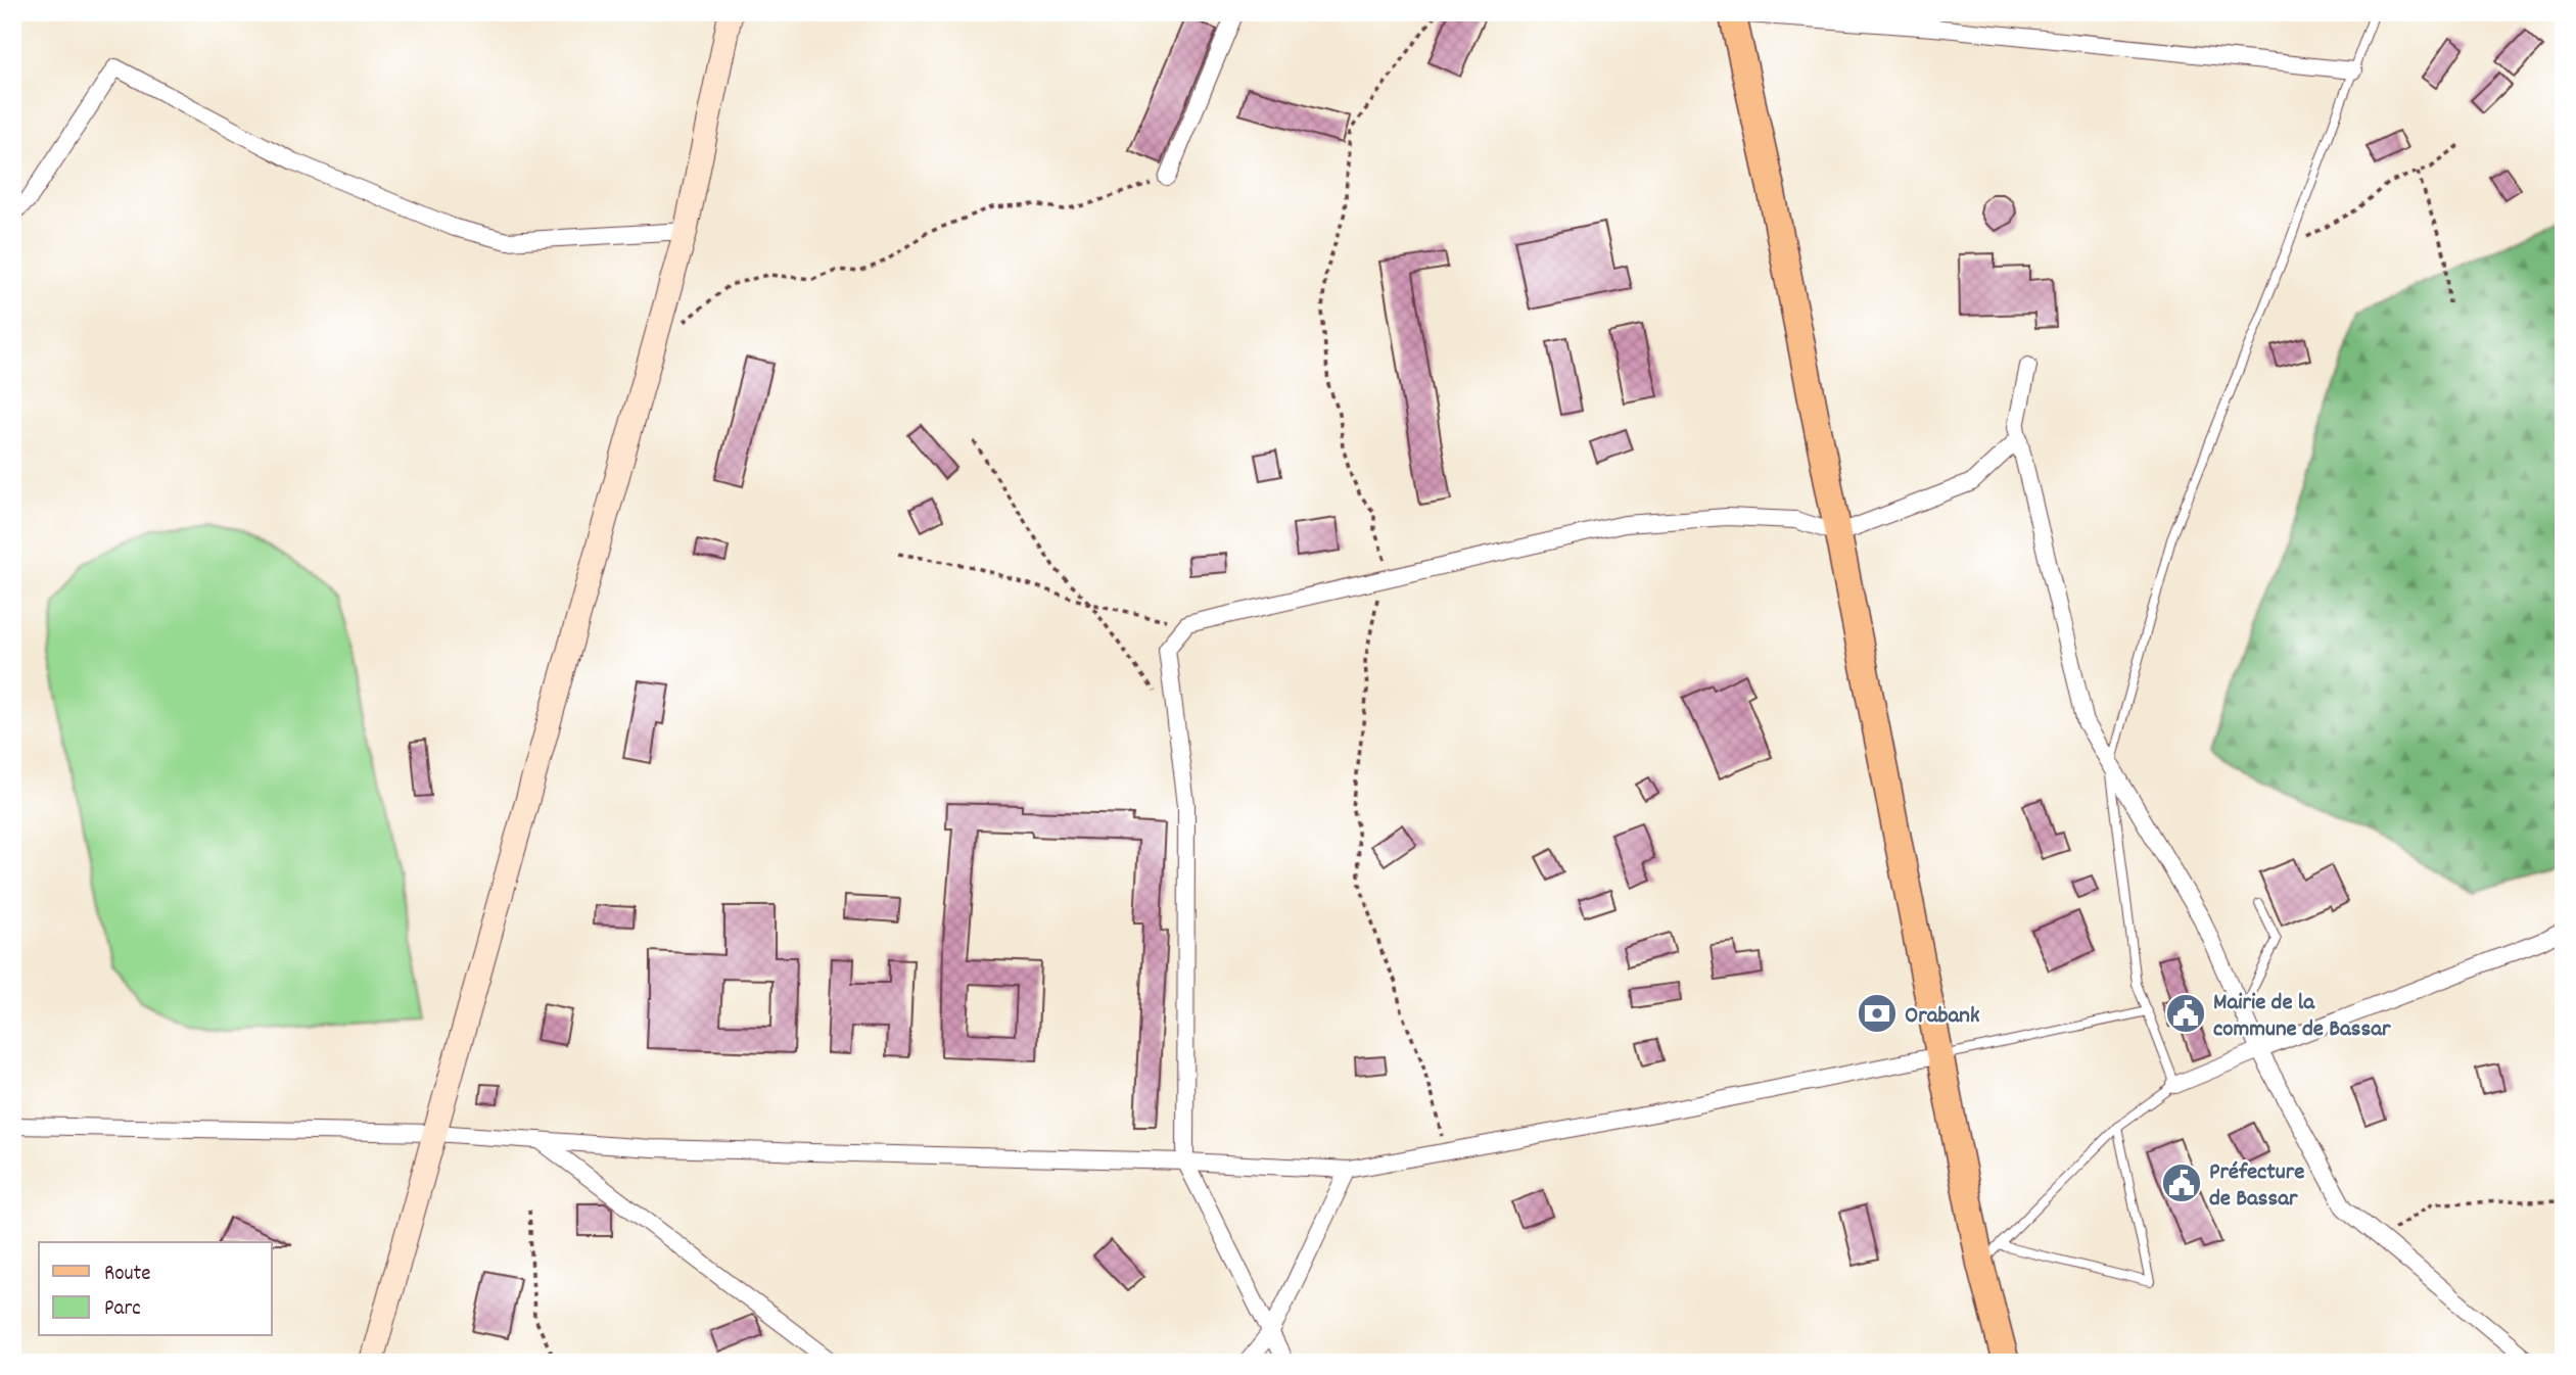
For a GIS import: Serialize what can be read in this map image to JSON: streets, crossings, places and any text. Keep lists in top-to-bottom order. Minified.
{"places":{"bank":["Orabank"],"public building":["Mairie de la commune de Bassar","Préfecture de Bassar"]},"legend":["Route","Parc"]}
